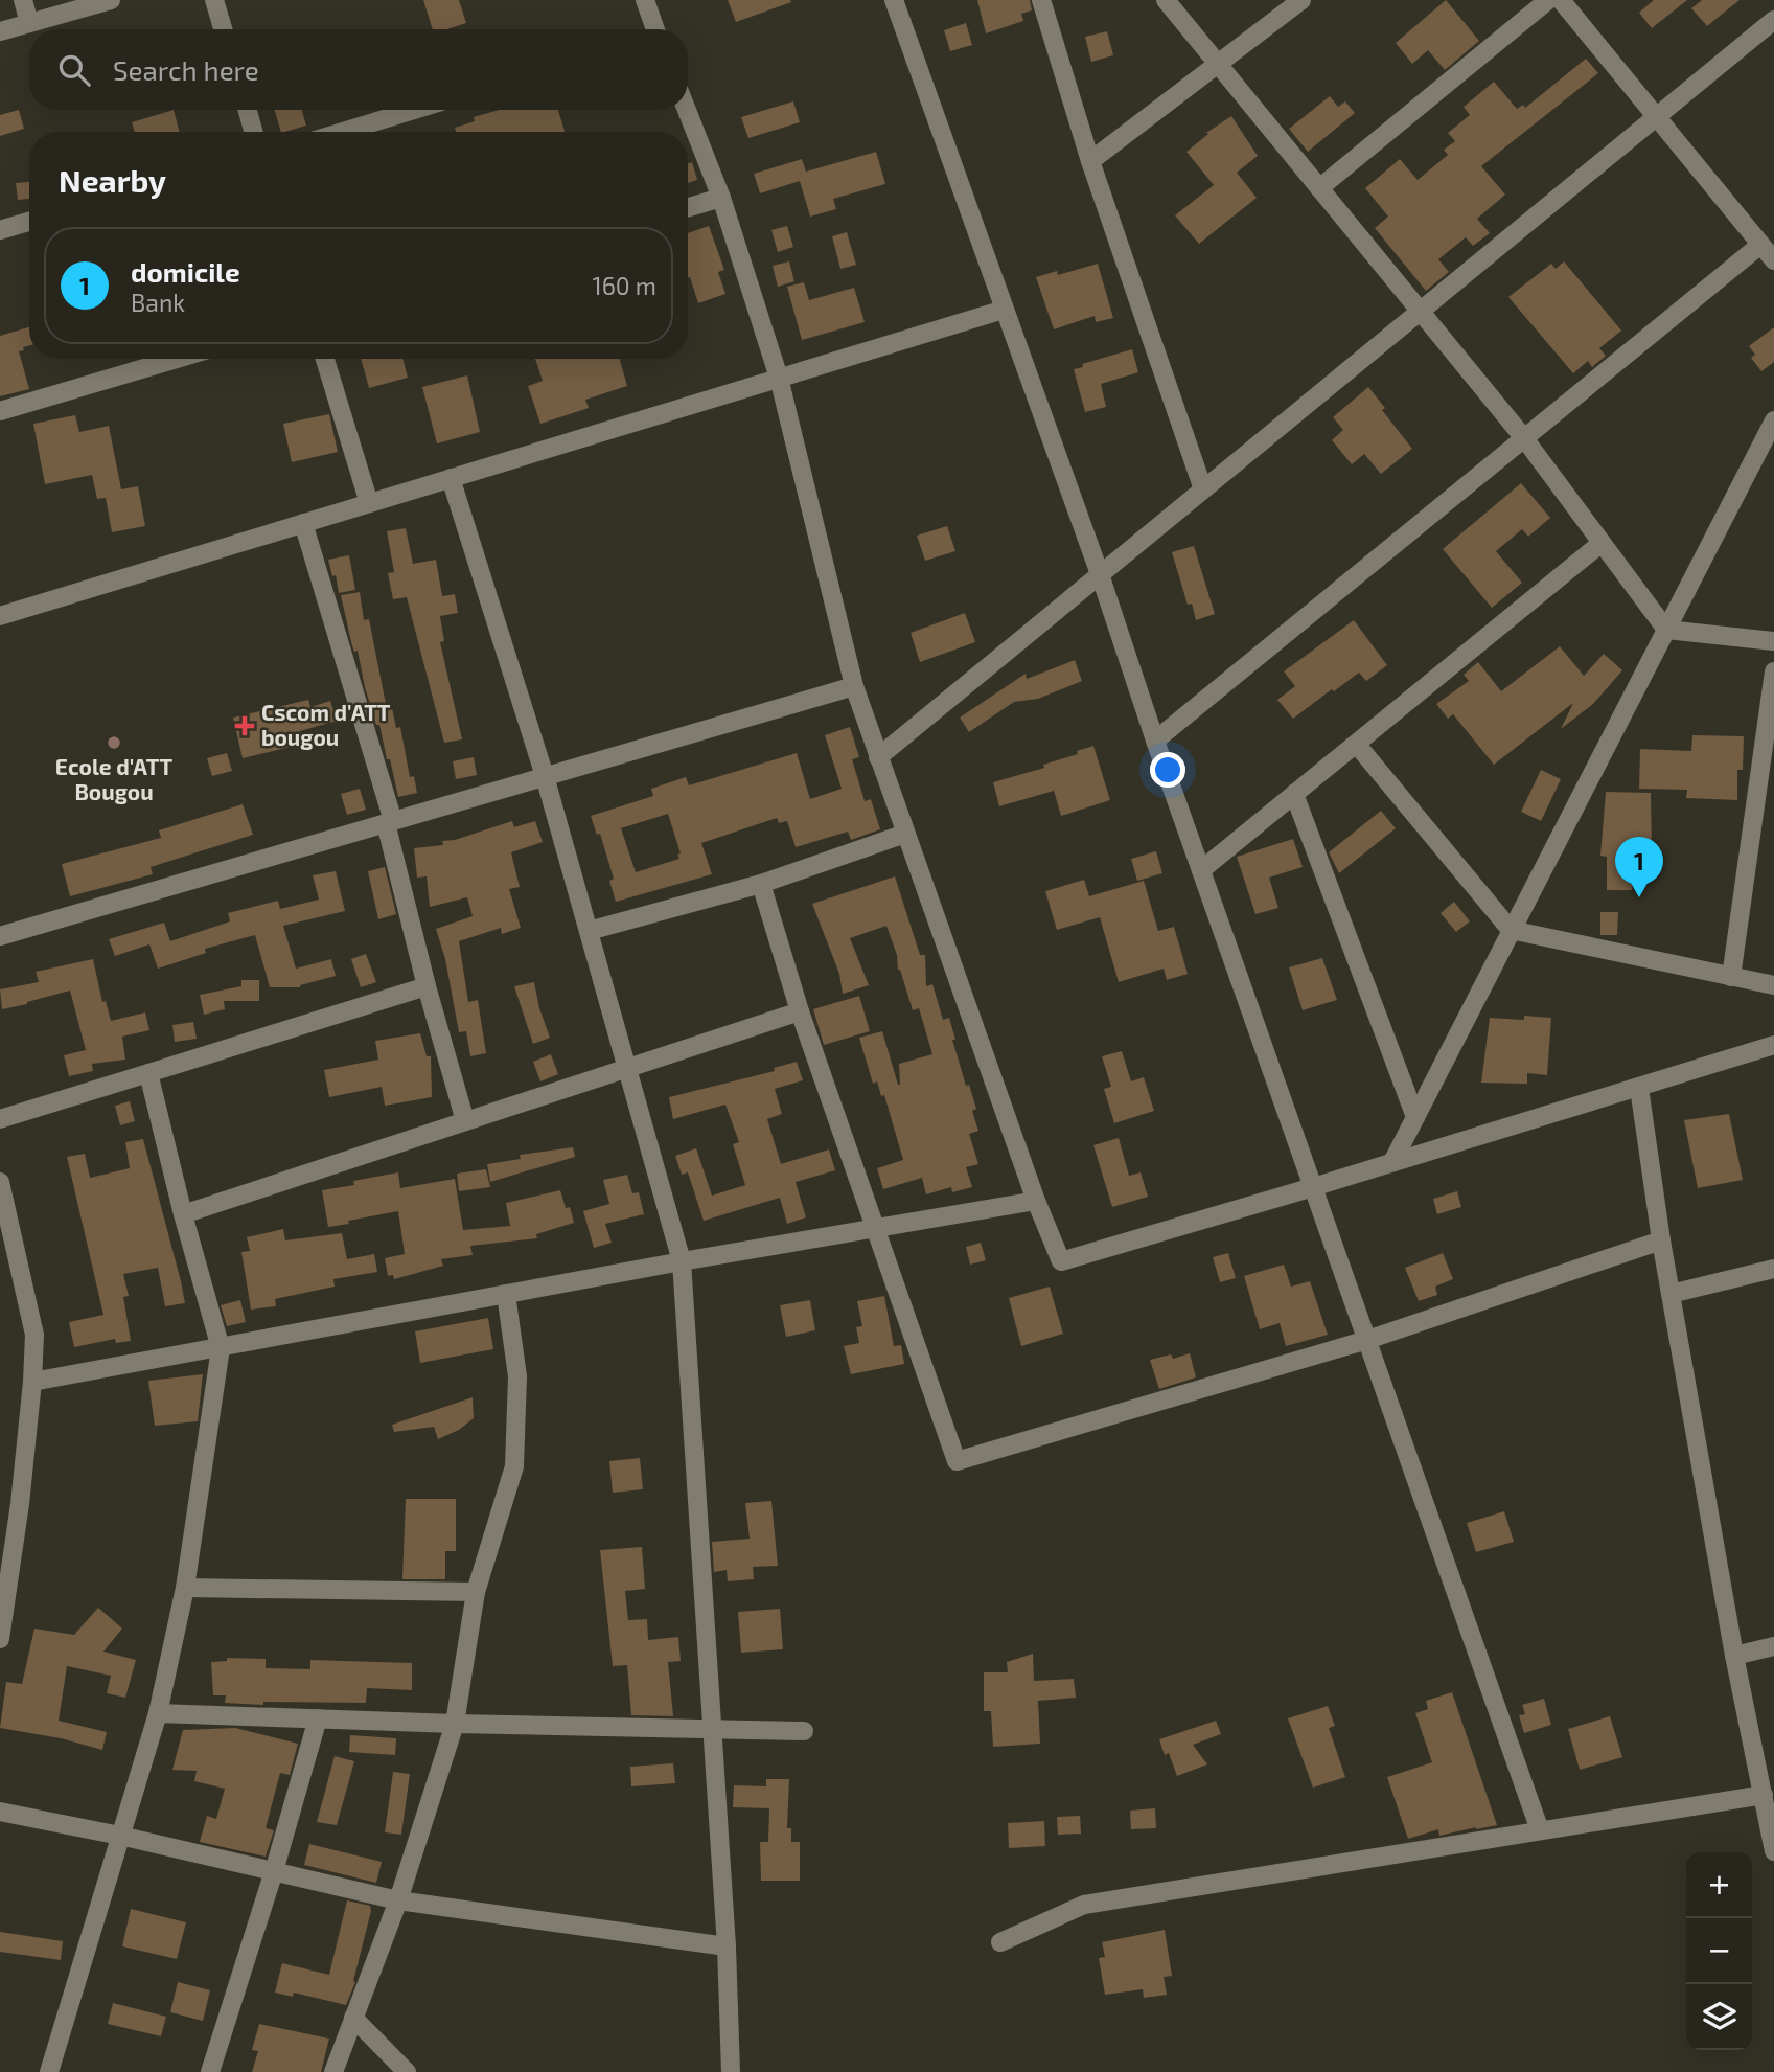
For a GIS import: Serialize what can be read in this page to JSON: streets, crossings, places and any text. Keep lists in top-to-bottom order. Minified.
{"places":{"health":["Cscom d'ATT bougou"],"other":["Ecole d'ATT Bougou"]},"page":{"search":"Search here","heading":"Nearby","list":[{"mark":"1","name":"domicile","note":"Bank","value":"160 m"}],"pins":"1","map_buttons":["+","−"]}}
